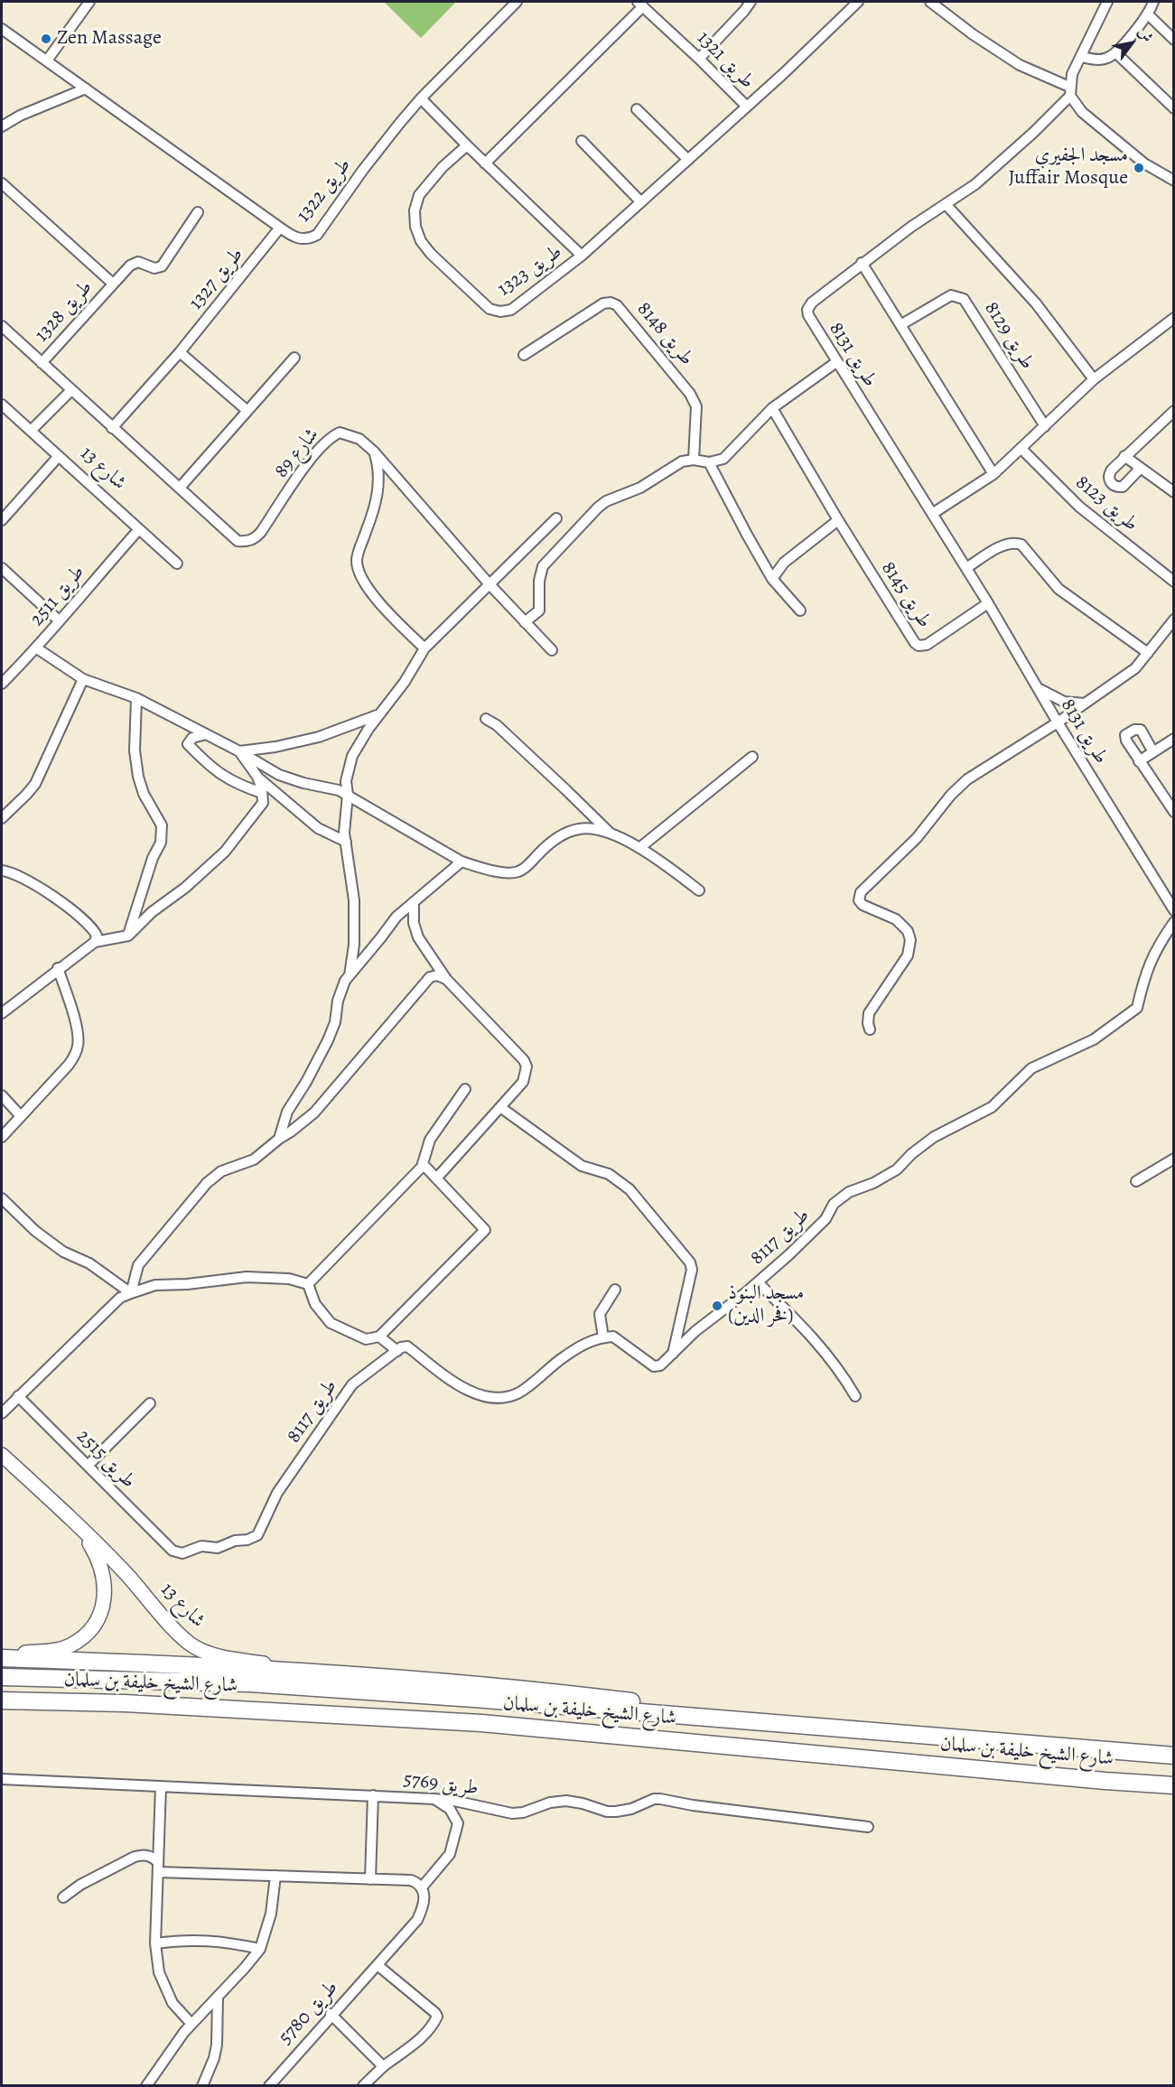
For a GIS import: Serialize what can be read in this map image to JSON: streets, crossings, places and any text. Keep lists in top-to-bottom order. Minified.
{"streets":{"highway":["شارع الشيخ خليفة بن سلمان"],"street":["طريق 1321","طريق 1322","طريق 1323","طريق 1327","طريق 1328","طريق 8148","طريق 8129","طريق 8131","شارع 89","شارع 13","طريق 8123","طريق 8145","طريق 2511","طريق 8117","طريق 2515","طريق 5769","طريق 5780"]},"crossings":[["طريق 1321","طريق 1323"],["طريق 1322","طريق 1327"],["طريق 8131","طريق 8145"],["شارع 13","طريق 2511"],["طريق 8117","طريق 2515"]],"places":["Zen Massage","مسجد الجفيري Juffair Mosque","مسجد البنوذ (فخر الدين)"],"north":"top right"}
